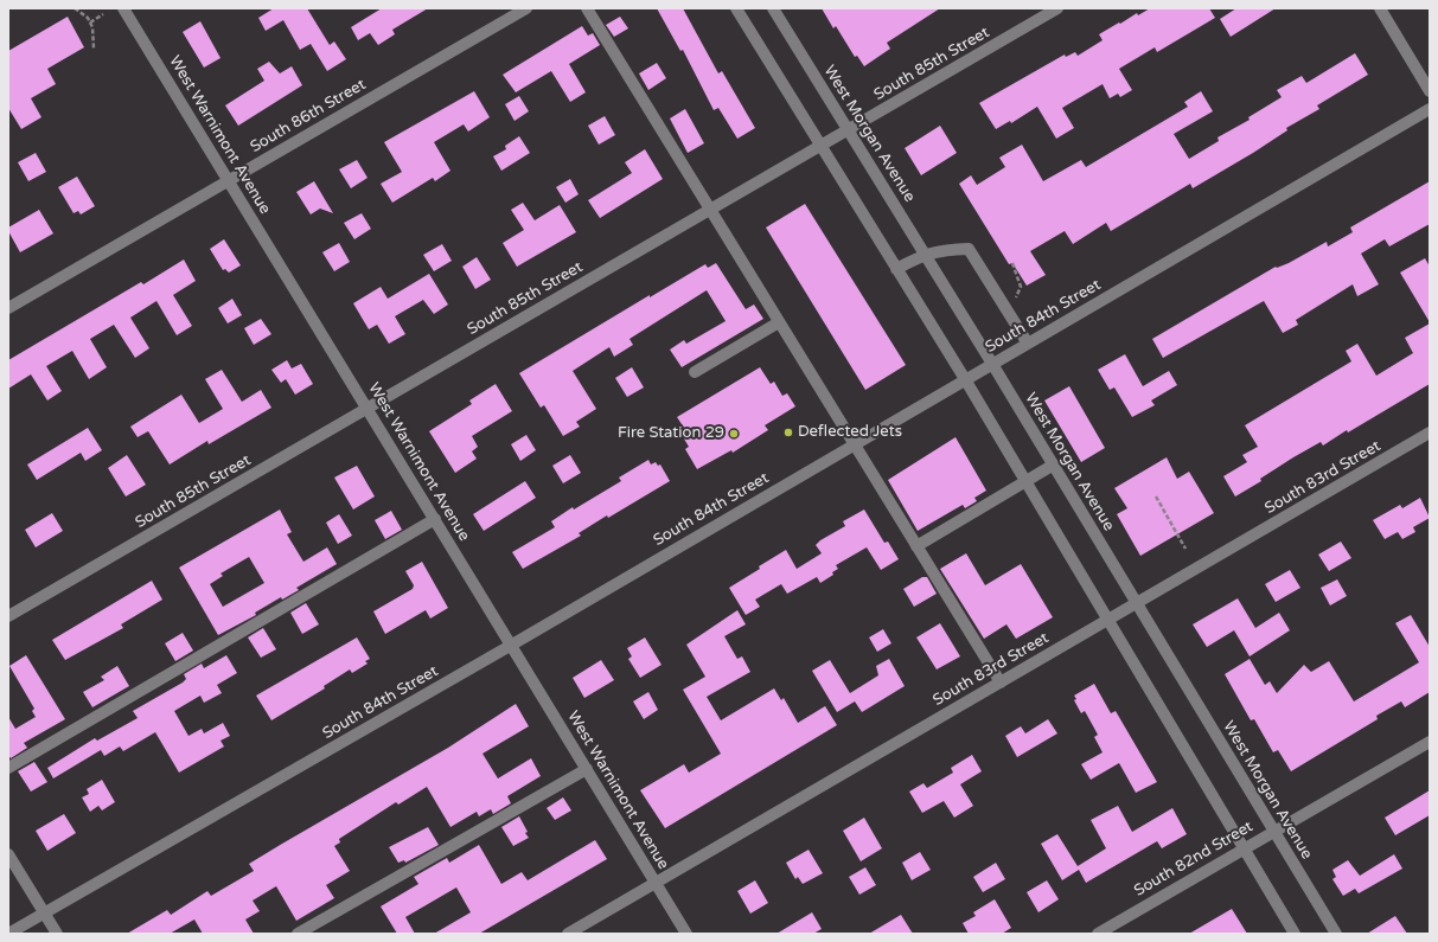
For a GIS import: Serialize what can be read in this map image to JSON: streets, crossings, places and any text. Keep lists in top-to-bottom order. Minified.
{"streets":{"street":["South 85th Street","South 86th Street","West Morgan Avenue","West Warnimont Avenue","South 84th Street","South 83rd Street","South 82nd Street"]},"crossings":[["South 85th Street","West Morgan Avenue"],["South 85th Street","West Warnimont Avenue"],["South 86th Street","West Warnimont Avenue"],["West Morgan Avenue","South 84th Street"],["West Morgan Avenue","South 83rd Street"],["West Morgan Avenue","South 82nd Street"],["West Warnimont Avenue","South 84th Street"],["West Warnimont Avenue","South 83rd Street"]],"places":["Deflected Jets","Fire Station 29"]}
